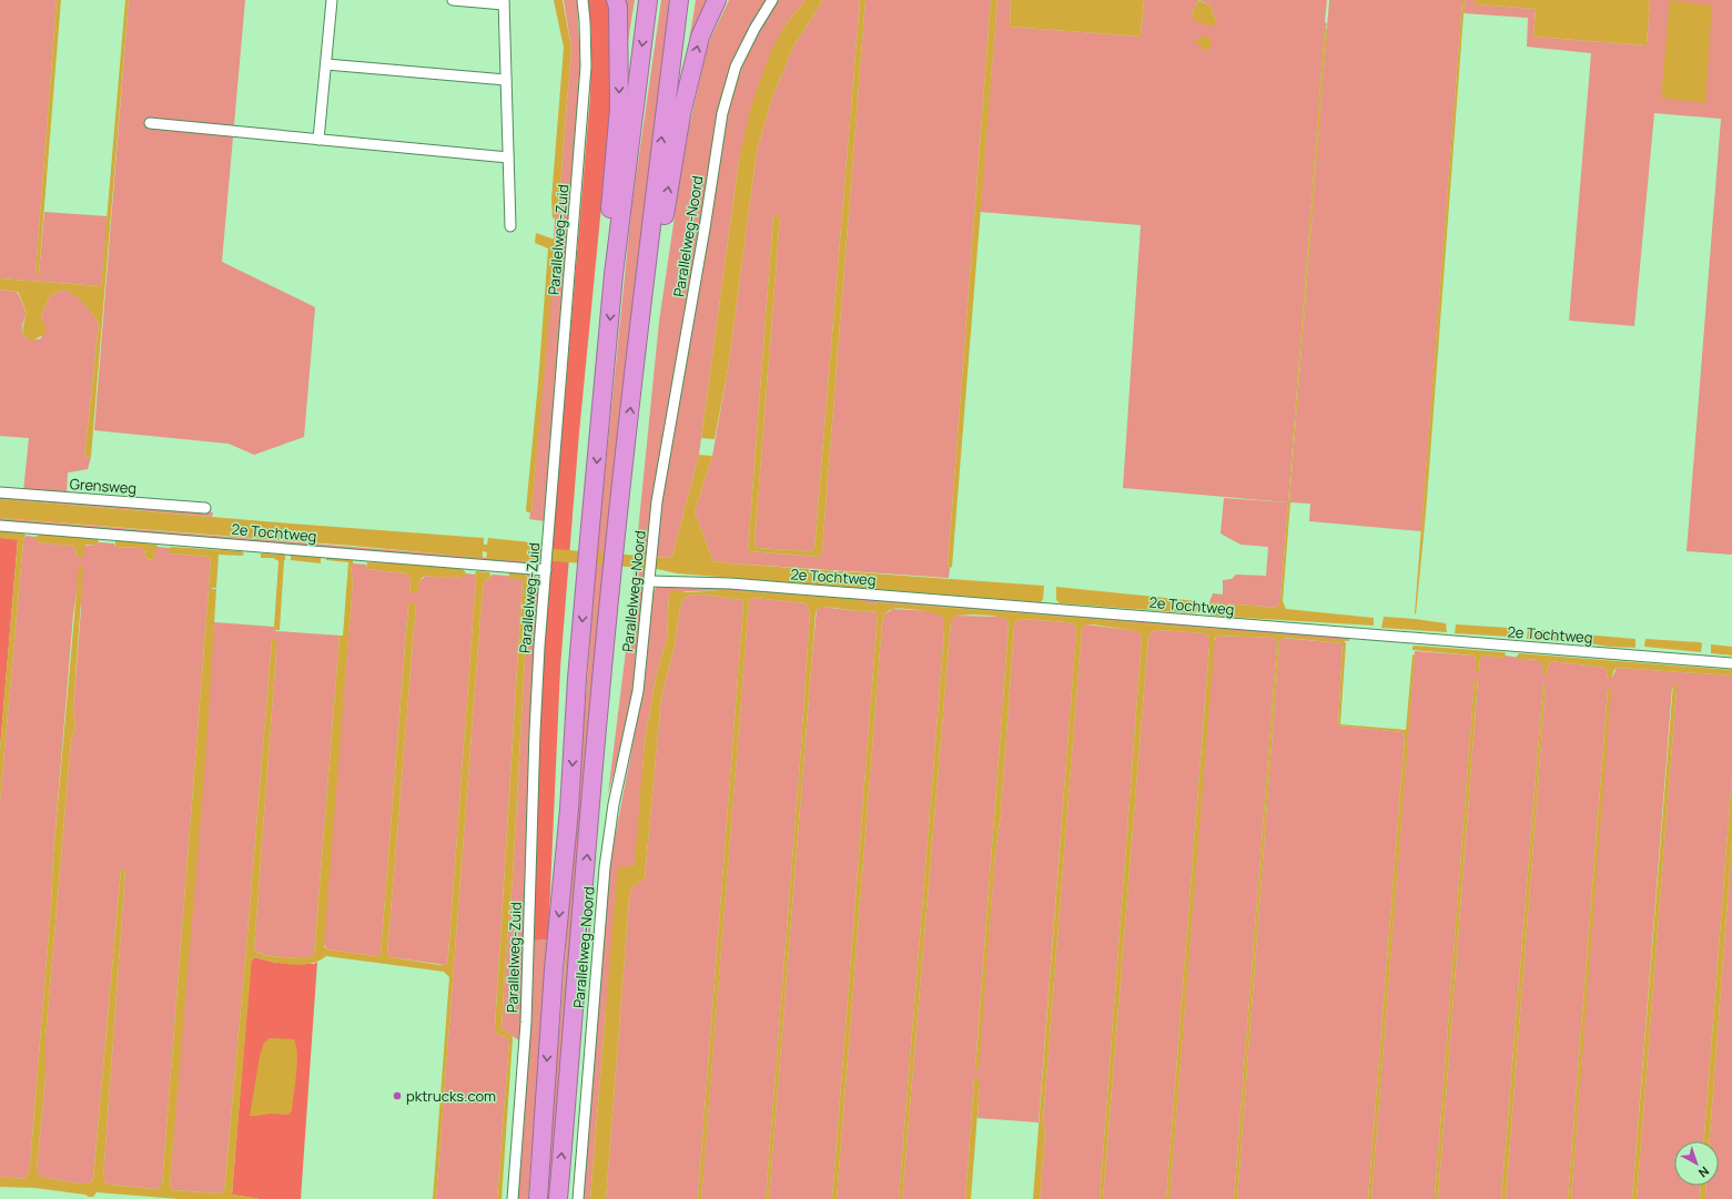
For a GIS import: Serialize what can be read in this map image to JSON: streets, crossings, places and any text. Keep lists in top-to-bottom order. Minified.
{"streets":{"street":["Parallelweg-Noord","Parallelweg-Zuid","Grensweg","2e Tochtweg"]},"crossings":[["Parallelweg-Noord","2e Tochtweg"],["Parallelweg-Zuid","2e Tochtweg"]],"places":["pktrucks.com"],"north":"bottom right"}
